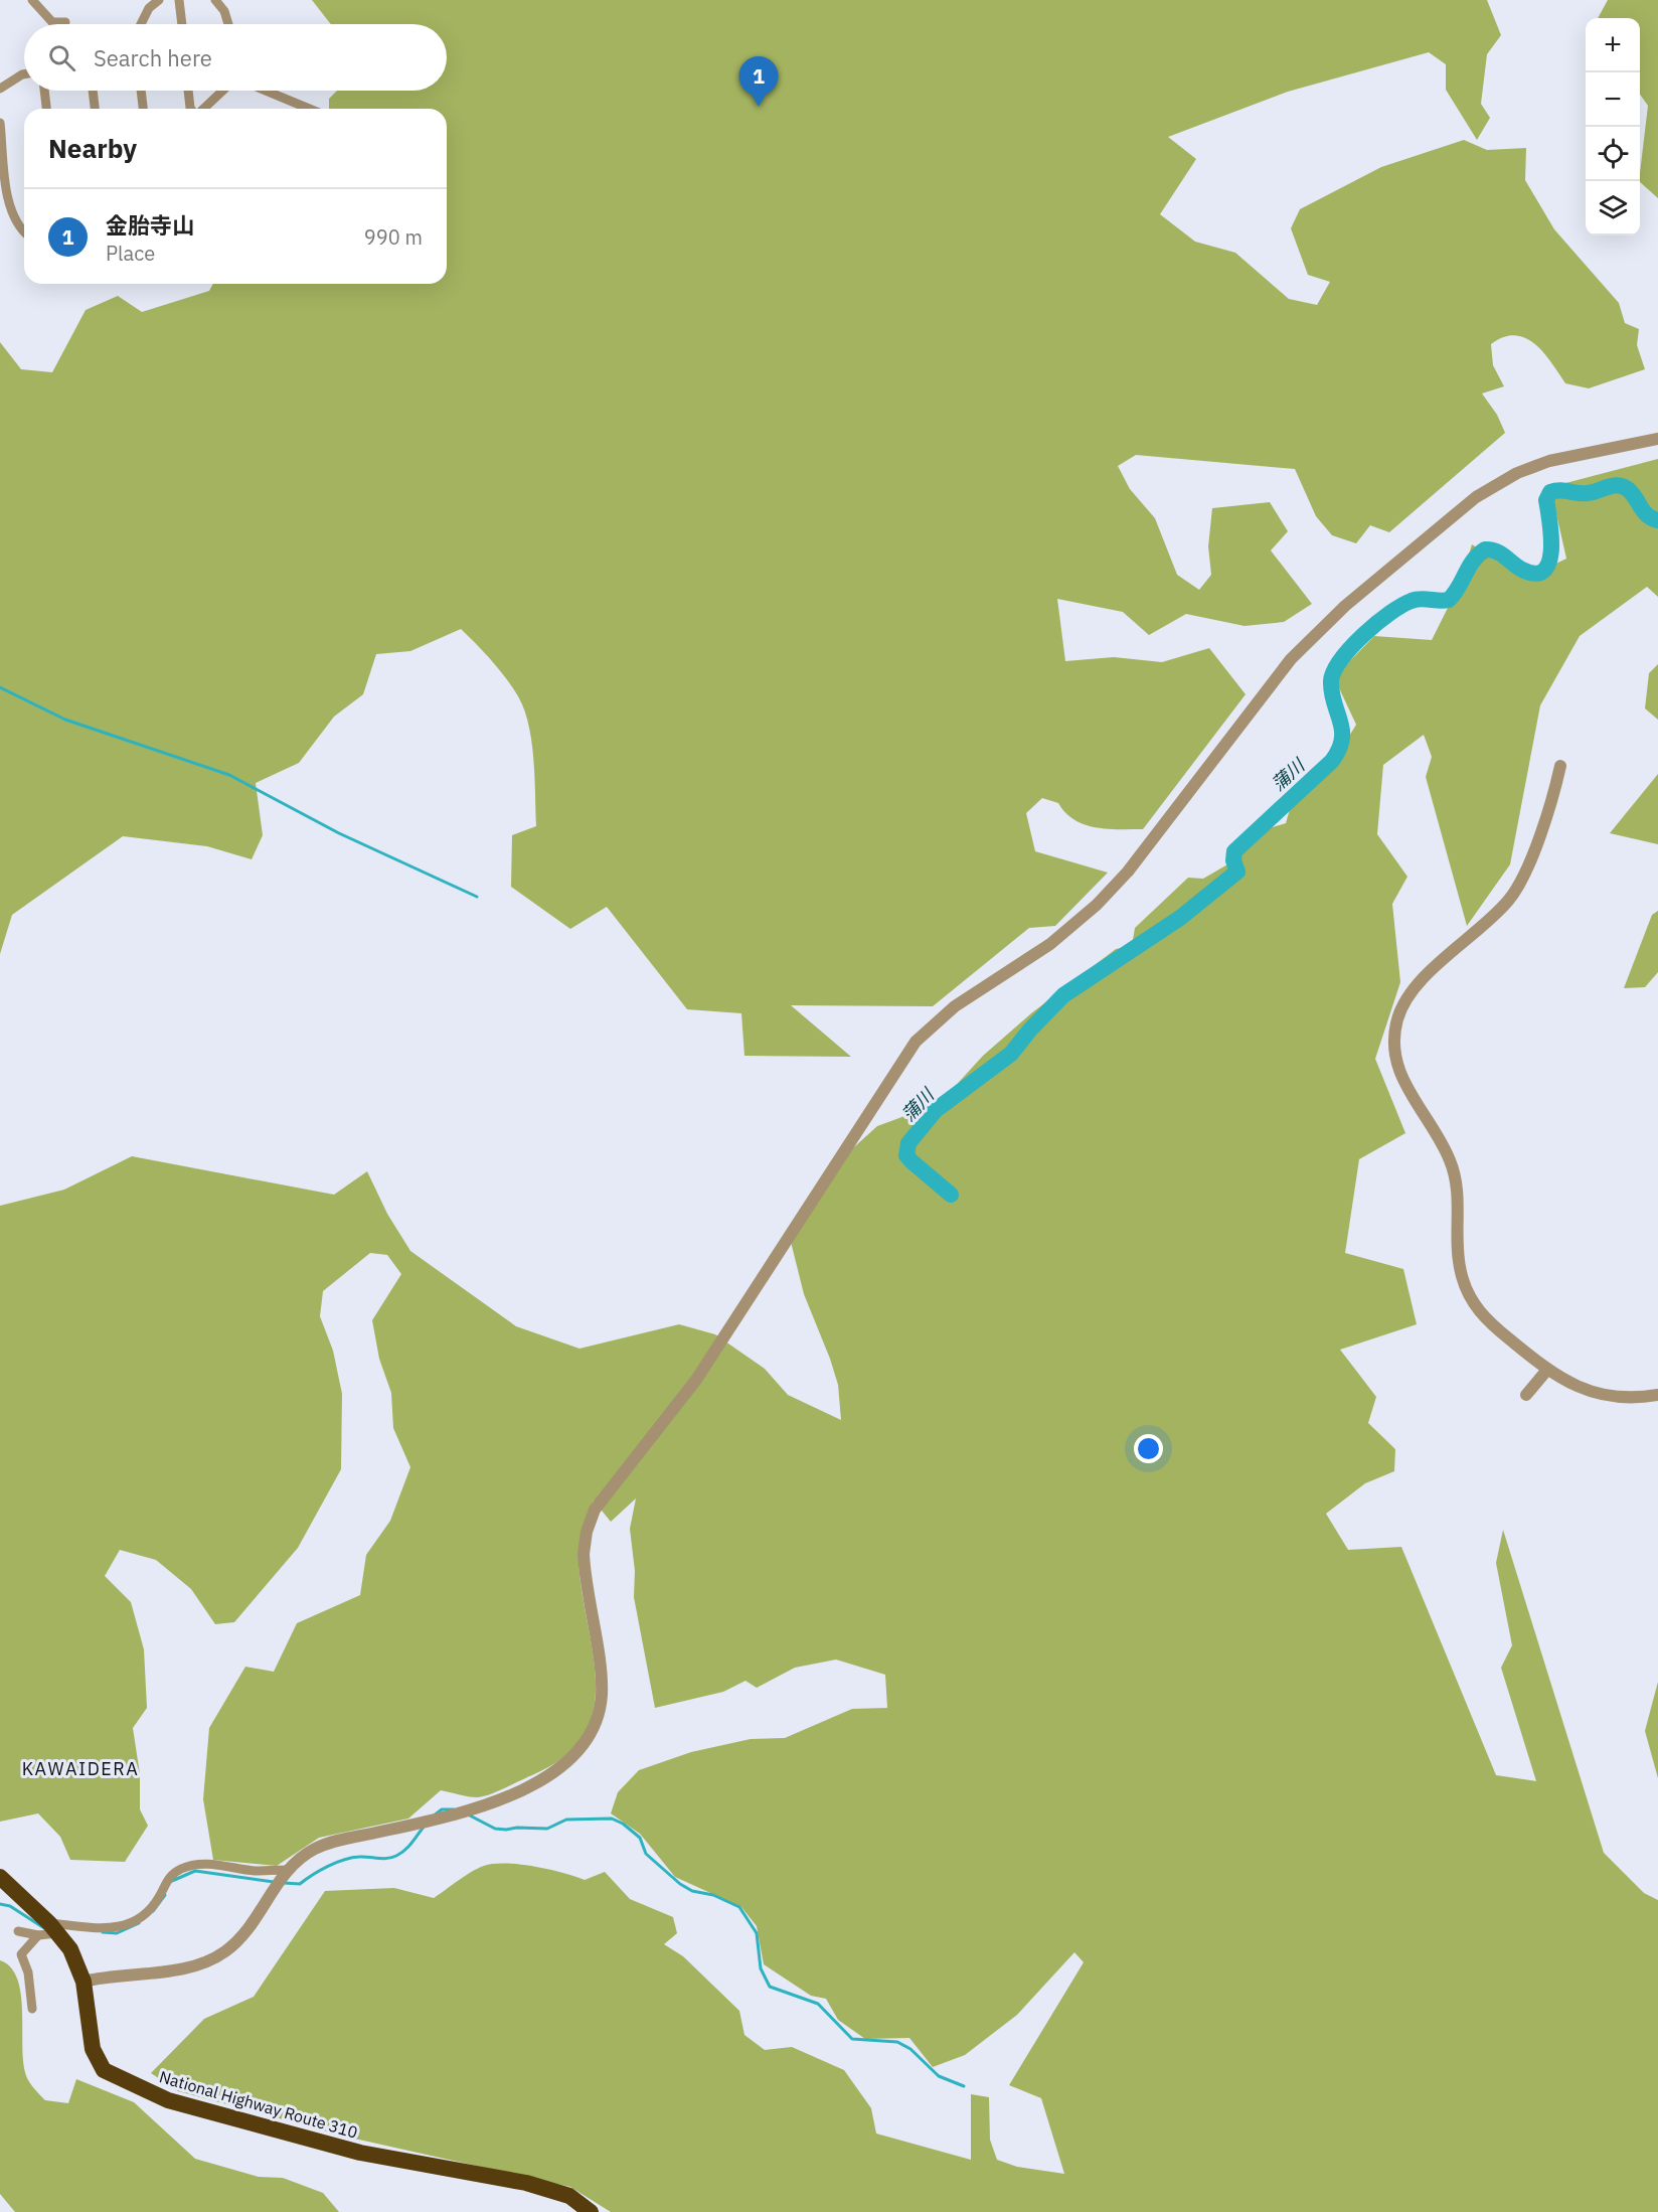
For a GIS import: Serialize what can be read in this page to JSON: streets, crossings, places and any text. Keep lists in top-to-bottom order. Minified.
{"streets":{"highway":["National Highway Route 310"]},"districts":["KAWAIDERA"],"water":["蒲川"],"page":{"map_buttons":["+","−"],"search":"Search here","pins":"1","heading":"Nearby","list":[{"mark":"1","name":"金胎寺山","note":"Place","value":"990 m"}]}}
